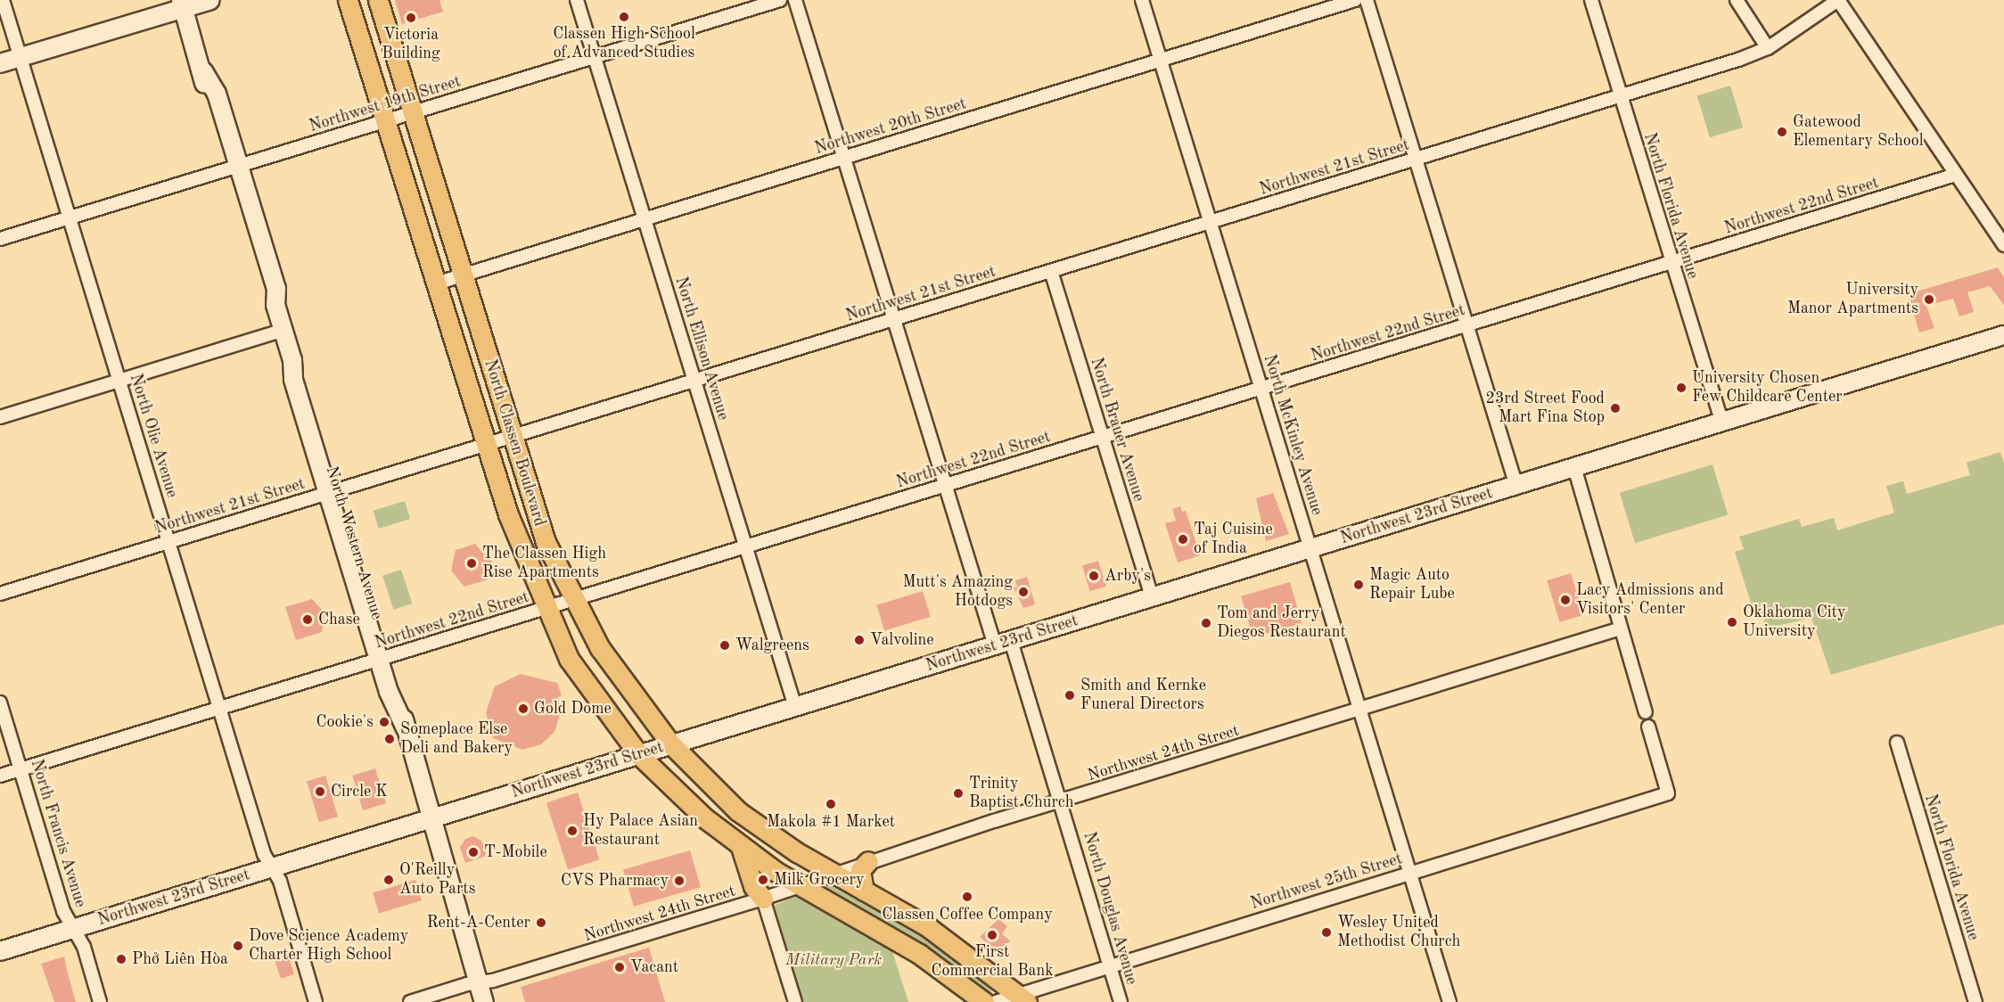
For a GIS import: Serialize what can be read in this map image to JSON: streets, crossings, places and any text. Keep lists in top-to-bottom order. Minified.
{"streets":{"main road":["North Classen Boulevard","Northwest 23rd Street","North Western Avenue"],"street":["Northwest 19th Street","Northwest 20th Street","Northwest 21st Street","North Florida Avenue","Northwest 22nd Street","North Ellison Avenue","North Brauer Avenue","North McKinley Avenue","North Olie Avenue","Northwest 24th Street","North Francis Avenue","Northwest 25th Street","North Douglas Avenue"]},"crossings":[["Northwest 19th Street","North Ellison Avenue"],["Northwest 19th Street","North Olie Avenue"],["Northwest 19th Street","North Classen Boulevard"],["Northwest 19th Street","North Western Avenue"],["Northwest 20th Street","North Ellison Avenue"],["Northwest 20th Street","North McKinley Avenue"],["Northwest 20th Street","North Classen Boulevard"],["Northwest 20th Street","North Douglas Avenue"],["Northwest 21st Street","North Florida Avenue"],["Northwest 21st Street","North Ellison Avenue"],["Northwest 21st Street","North Brauer Avenue"],["Northwest 21st Street","North McKinley Avenue"],["Northwest 21st Street","North Olie Avenue"],["Northwest 21st Street","North Classen Boulevard"],["Northwest 21st Street","North Western Avenue"],["Northwest 21st Street","North Douglas Avenue"],["North Florida Avenue","Northwest 22nd Street"],["North Florida Avenue","Northwest 23rd Street"],["Northwest 22nd Street","North Ellison Avenue"],["Northwest 22nd Street","North Brauer Avenue"],["Northwest 22nd Street","North McKinley Avenue"],["Northwest 22nd Street","North Olie Avenue"],["Northwest 22nd Street","North Classen Boulevard"],["Northwest 22nd Street","North Western Avenue"],["Northwest 22nd Street","North Francis Avenue"],["Northwest 22nd Street","North Douglas Avenue"],["North Ellison Avenue","Northwest 23rd Street"],["North Brauer Avenue","Northwest 23rd Street"],["North McKinley Avenue","Northwest 23rd Street"],["North McKinley Avenue","Northwest 24th Street"],["North McKinley Avenue","Northwest 25th Street"],["North Olie Avenue","Northwest 23rd Street"],["North Classen Boulevard","Northwest 23rd Street"],["North Classen Boulevard","Northwest 24th Street"],["North Classen Boulevard","Northwest 25th Street"],["Northwest 23rd Street","North Western Avenue"],["Northwest 23rd Street","North Francis Avenue"],["Northwest 23rd Street","North Douglas Avenue"],["North Western Avenue","Northwest 24th Street"],["Northwest 24th Street","North Douglas Avenue"],["Northwest 25th Street","North Douglas Avenue"]],"parks":["Military Park"],"places":["Classen High School of Advanced Studies","Victoria Building","Gatewood Elementary School","University Manor Apartments","University Chosen Few Childcare Center","23rd Street Food Mart Fina Stop","Taj Cuisine of India","The Classen High Rise Apartments","Arby's","Magic Auto Repair Lube","Mutt's Amazing Hotdogs","Lacy Admissions and Visitors' Center","Chase","Oklahoma City University","Tom and Jerry Diegos Restaurant","Valvoline","Walgreens","Smith and Kernke Funeral Directors","Gold Dome","Cookie's","Someplace Else Deli and Bakery","Circle K","Trinity Baptist Church","Makola #1 Market","Hy Palace Asian Restaurant","T-Mobile","O'Reilly Auto Parts","Milk Grocery","CVS Pharmacy","Classen Coffee Company","Rent-A-Center","Wesley United Methodist Church","First Commercial Bank","Dove Science Academy Charter High School","Phở Liên Hòa","Vacant"]}
